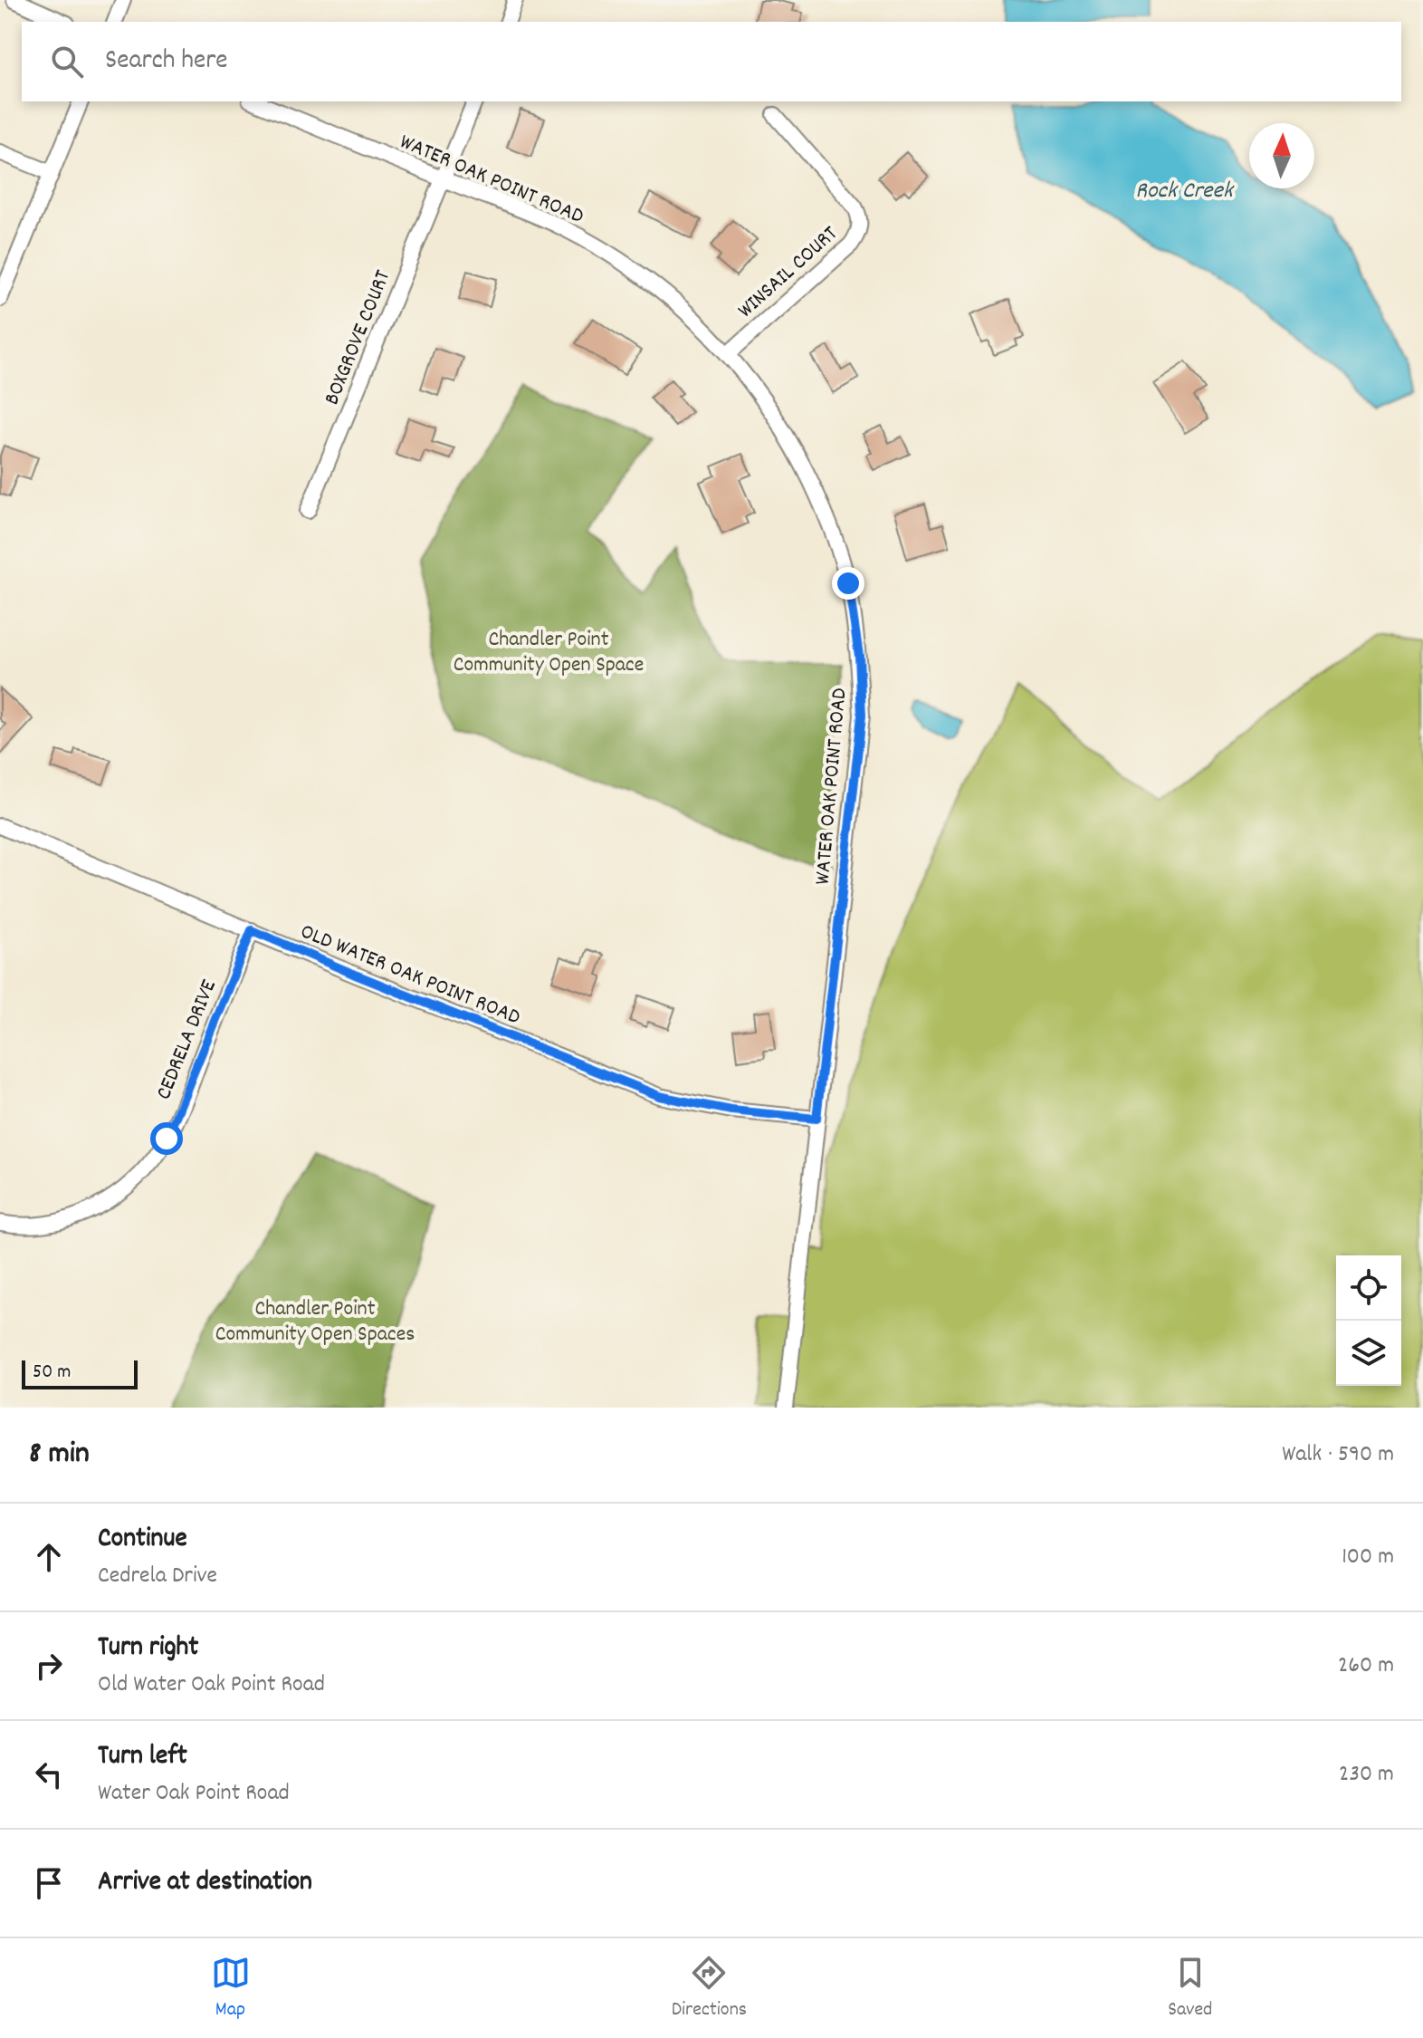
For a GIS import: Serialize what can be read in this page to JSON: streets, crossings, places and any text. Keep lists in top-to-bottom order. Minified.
{"streets":{"street":["WATER OAK POINT ROAD","WINSAIL COURT","BOXGROVE COURT","OLD WATER OAK POINT ROAD","CEDRELA DRIVE"]},"crossings":[["WATER OAK POINT ROAD","WINSAIL COURT"],["WATER OAK POINT ROAD","BOXGROVE COURT"],["WATER OAK POINT ROAD","OLD WATER OAK POINT ROAD"],["OLD WATER OAK POINT ROAD","CEDRELA DRIVE"]],"water":["Rock Creek"],"parks":["Chandler Point Community Open Space","Chandler Point Community Open Spaces"],"scale_bar":"50 m","north":"top","page":{"search":"Search here","scale":"50 m","heading":["8 min","Walk · 590 m"],"list":[["Continue","Cedrela Drive","100 m"],["Turn right","Old Water Oak Point Road","260 m"],["Turn left","Water Oak Point Road","230 m"],"Arrive at destination"],"nav":["Map","Directions","Saved"]}}
